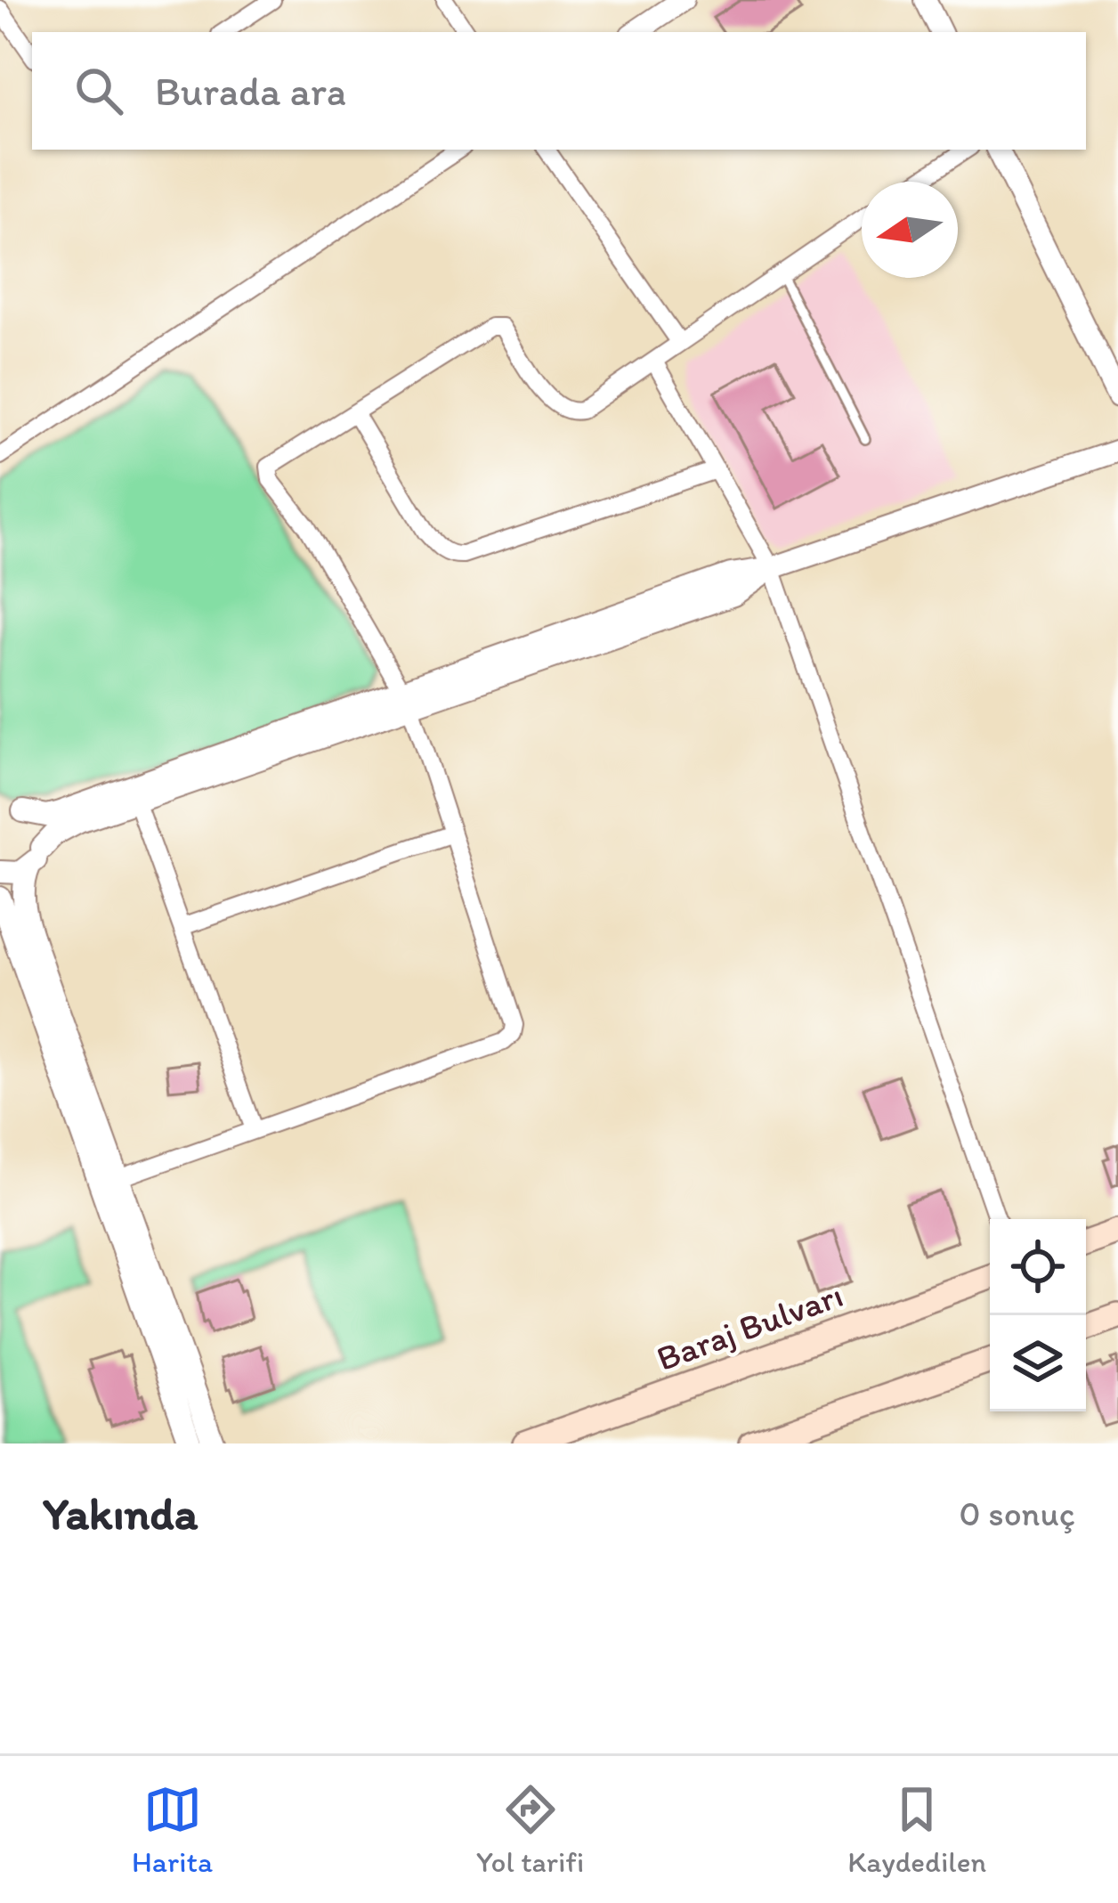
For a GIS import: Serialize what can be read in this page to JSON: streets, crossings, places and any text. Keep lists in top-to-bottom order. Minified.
{"streets":{"main road":["Baraj Bulvarı"]},"north":"left","page":{"search":"Burada ara","heading":["Yakında","0 sonuç"],"nav":["Harita","Yol tarifi","Kaydedilen"]}}
